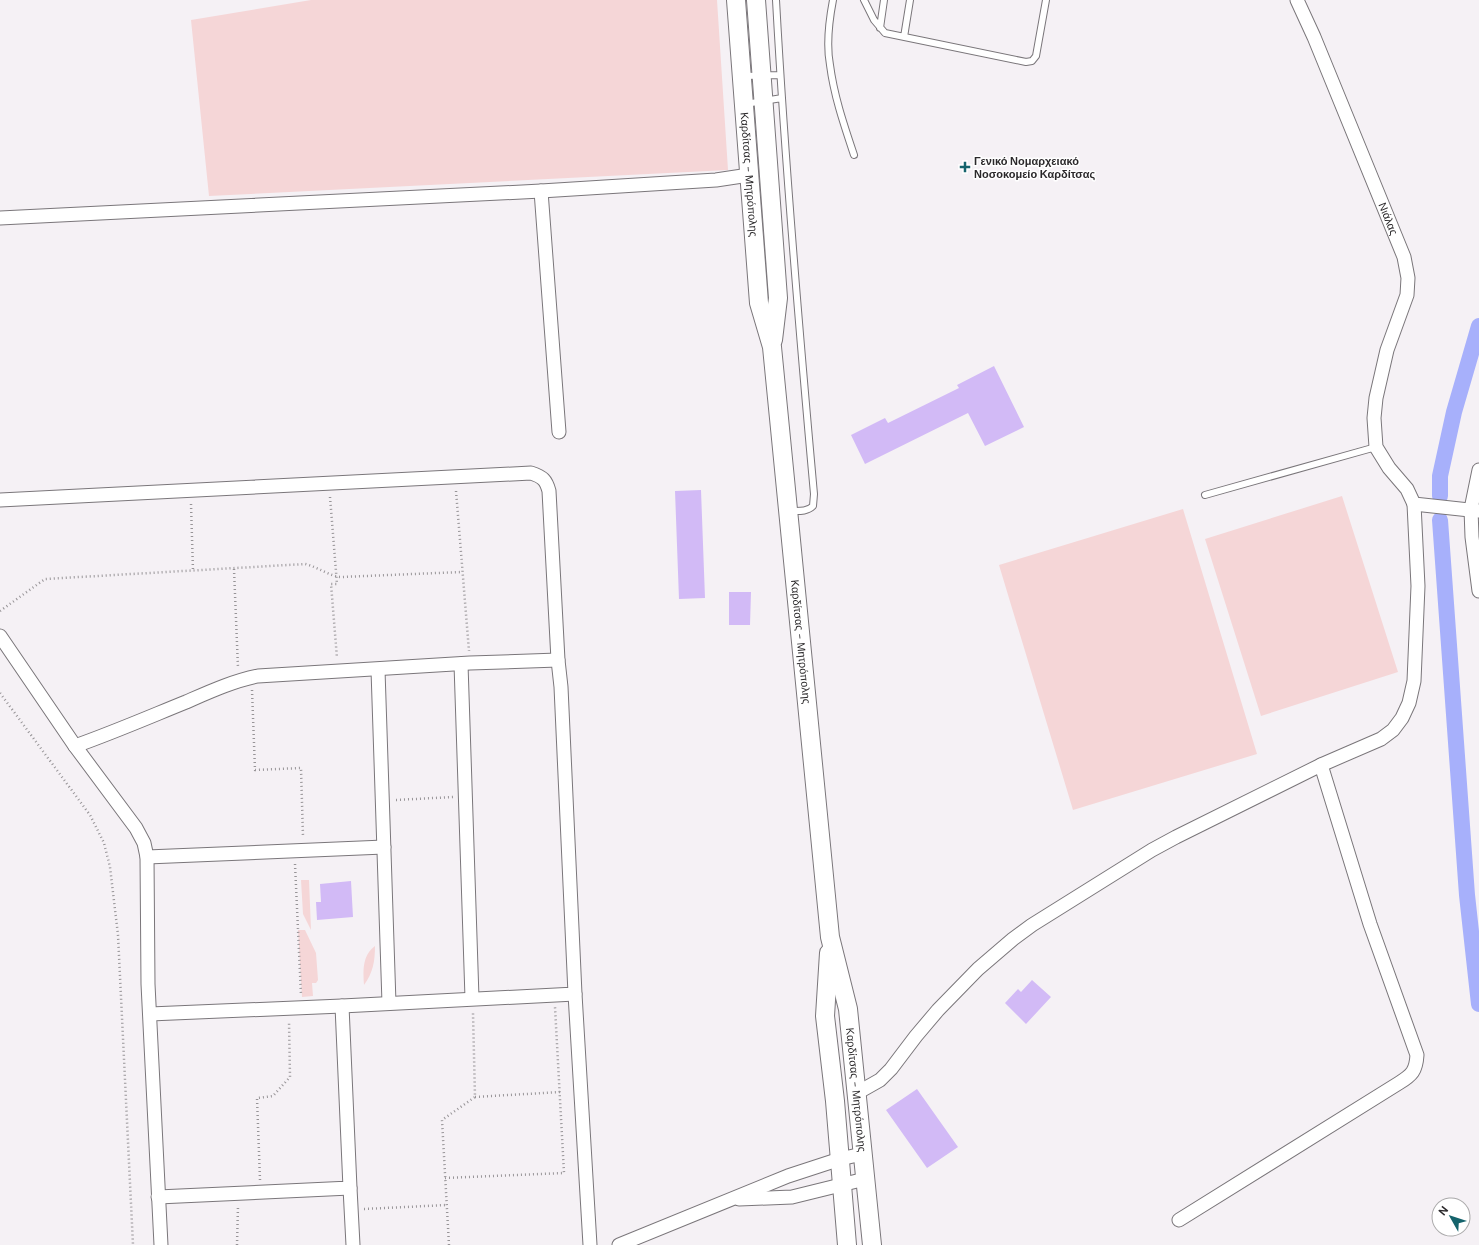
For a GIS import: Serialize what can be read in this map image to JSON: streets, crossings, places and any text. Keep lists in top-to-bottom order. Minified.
{"streets":{"main road":["Καρδίτσας - Μητρόπολης"],"street":["Νιάλας"]},"places":{"health":["Γενικό Νομαρχειακό Νοσοκομείο Καρδίτσας"]},"north":"top left"}
